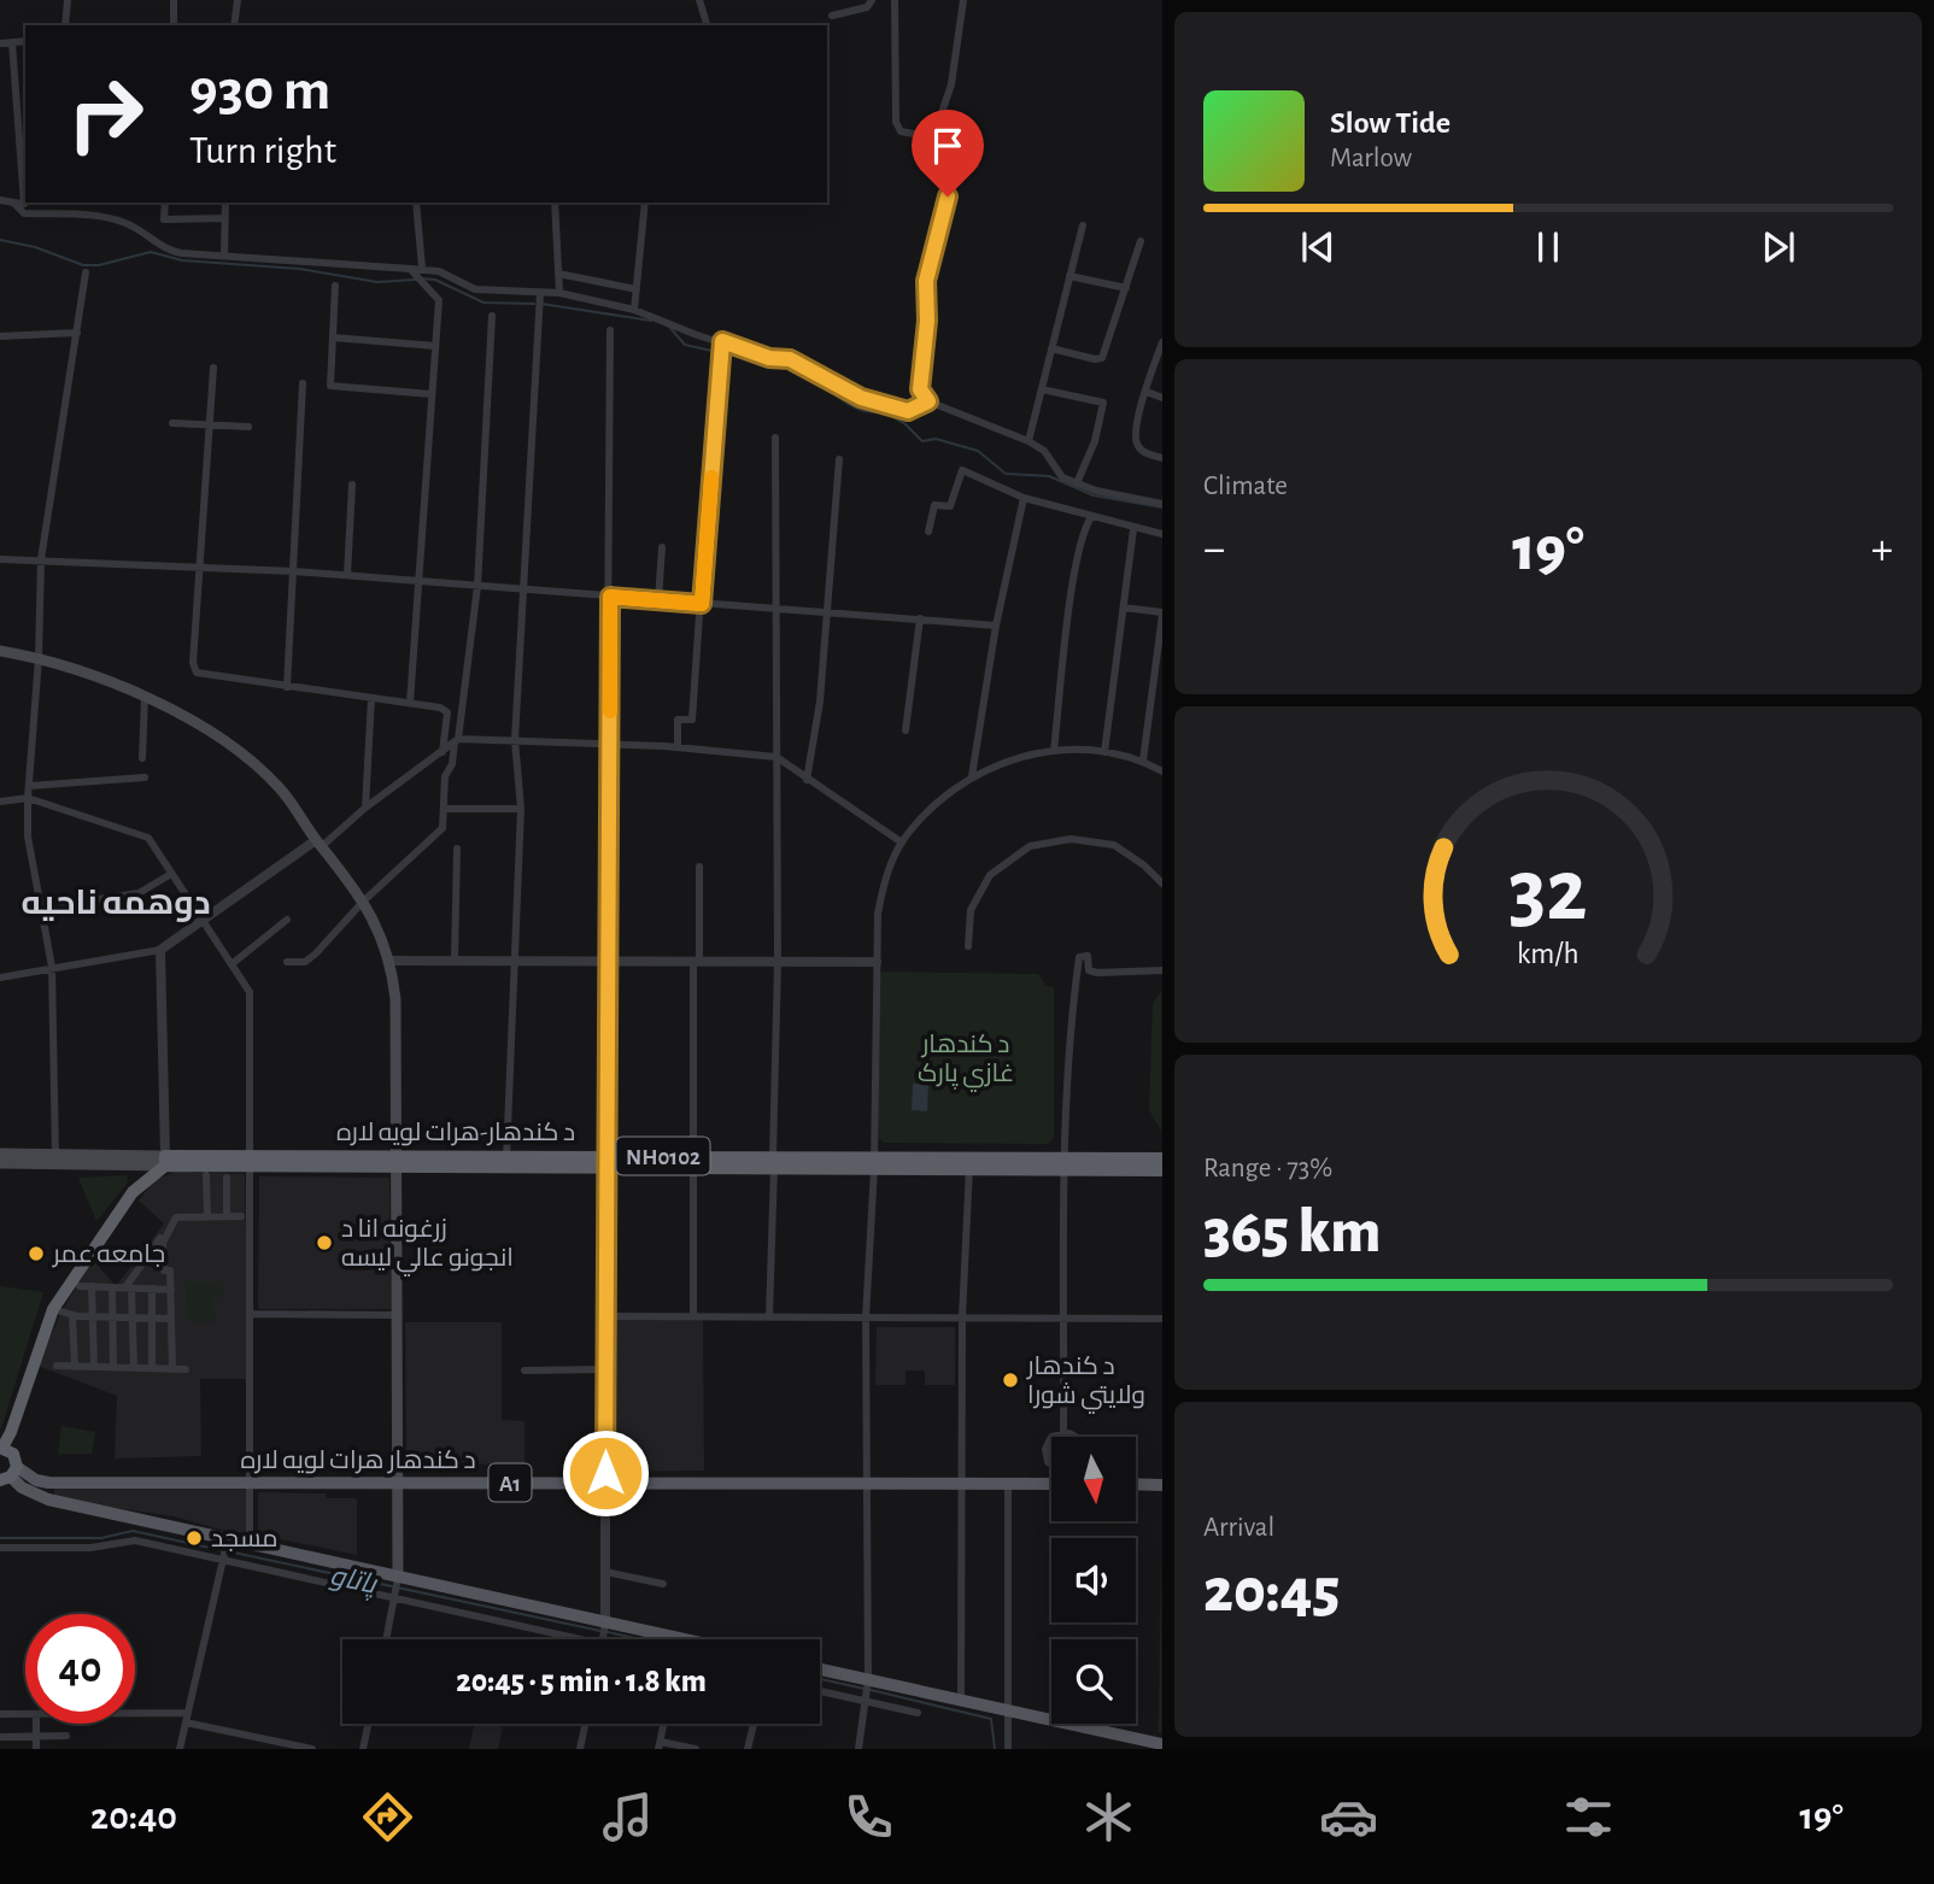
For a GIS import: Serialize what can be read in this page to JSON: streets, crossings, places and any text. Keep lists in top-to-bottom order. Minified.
{"streets":{"highway":["د کندهار-هرات لويه لاره","NH0102"],"main road":["د کندهار هرات لویه لاره","A1"]},"districts":["دوهمه ناحیه"],"water":["پاتاو"],"parks":["د کندهار غازي پارک"],"places":["زرغونه انا د انجونو عالي لیسه","جامعه عمر","د کندهار ولايتي شورا","مسجد"],"north":"bottom","page":{"turn":["930 m","Turn right"],"song":["Slow Tide","Marlow"],"tile":["Climate",["Range · 73%","365 km"],["Arrival","20:45"]],"heat":["−","19°","+"],"limit":"40","trip":"20:45 · 5 min · 1.8 km","tabs":["20:40","19°"],"gauge":["32","km/h"]}}
